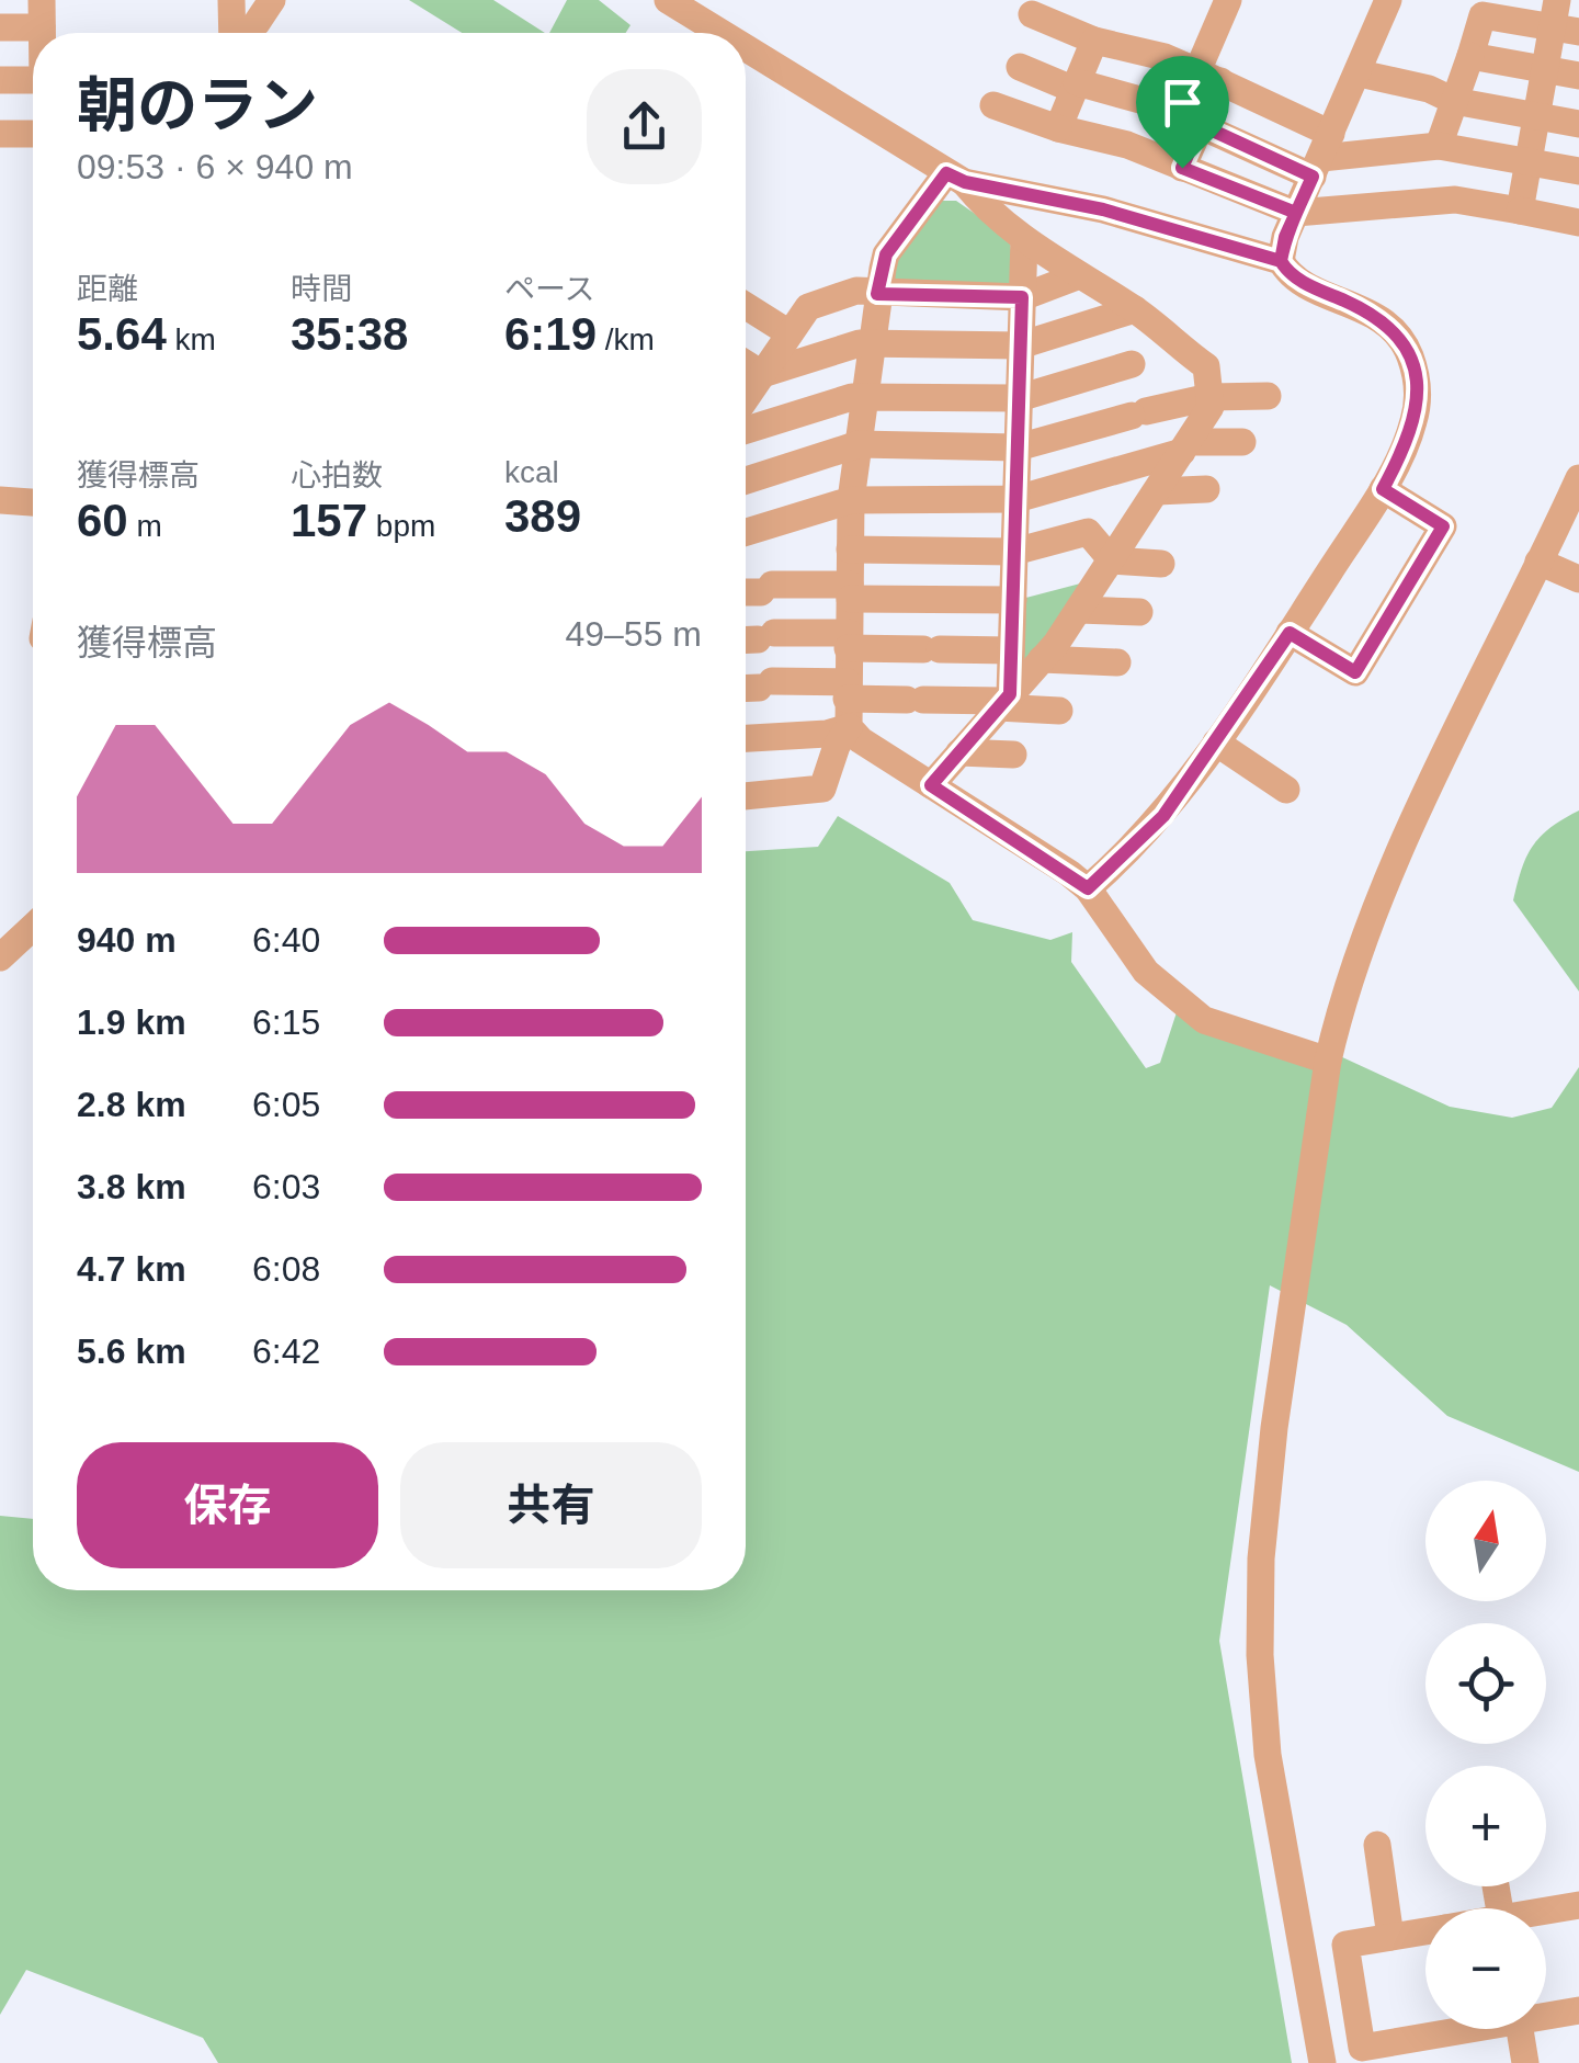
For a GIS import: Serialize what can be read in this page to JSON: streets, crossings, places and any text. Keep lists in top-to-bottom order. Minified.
{"north":"top","page":{"heading":["朝のラン","09:53 · 6 × 940 m"],"stats":[["距離","5.64 km"],["時間","35:38"],["ペース","6:19 /km"],["獲得標高","60 m"],["心拍数","157 bpm"],["kcal","389"]],"chart":["獲得標高","49–55 m"],"list":[{"name":"940 m","note":"6:40"},{"name":"1.9 km","note":"6:15"},{"name":"2.8 km","note":"6:05"},{"name":"3.8 km","note":"6:03"},{"name":"4.7 km","note":"6:08"},{"name":"5.6 km","note":"6:42"}],"buttons":["保存","共有"],"map_buttons":["+","−"]}}
